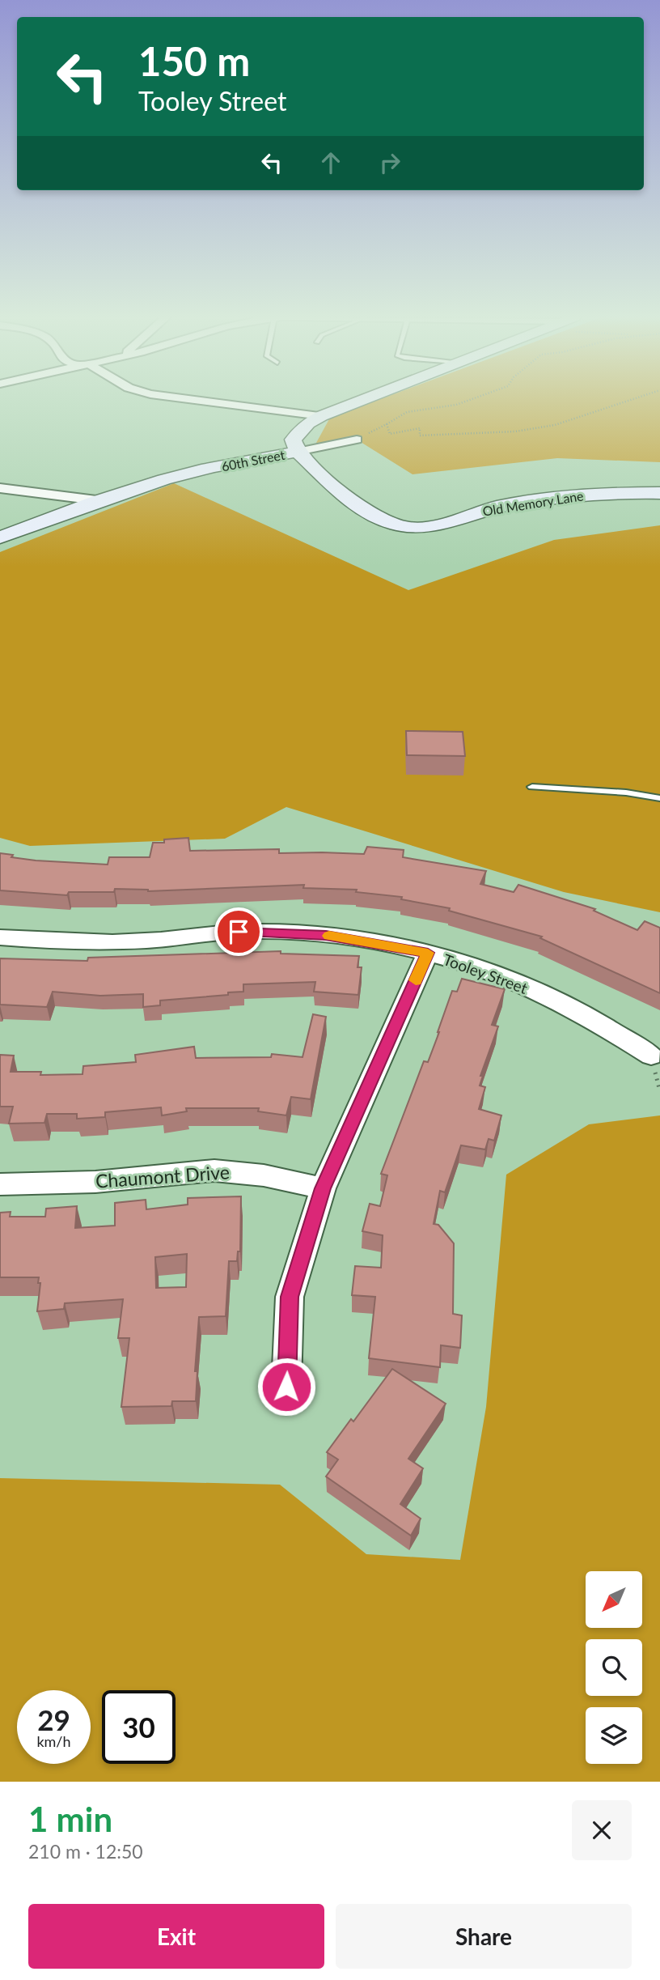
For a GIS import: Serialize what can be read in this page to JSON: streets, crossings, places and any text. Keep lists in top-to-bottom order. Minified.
{"streets":{"street":["60th Street","Old Memory Lane","Tooley Street","Chaumont Drive"]},"crossings":[["60th Street","Old Memory Lane"]],"north":"bottom left","page":{"turn":["150 m","Tooley Street"],"speed":"29 km/h","limit":"30","heading":["1 min","210 m · 12:50"],"buttons":["Exit","Share"]}}
